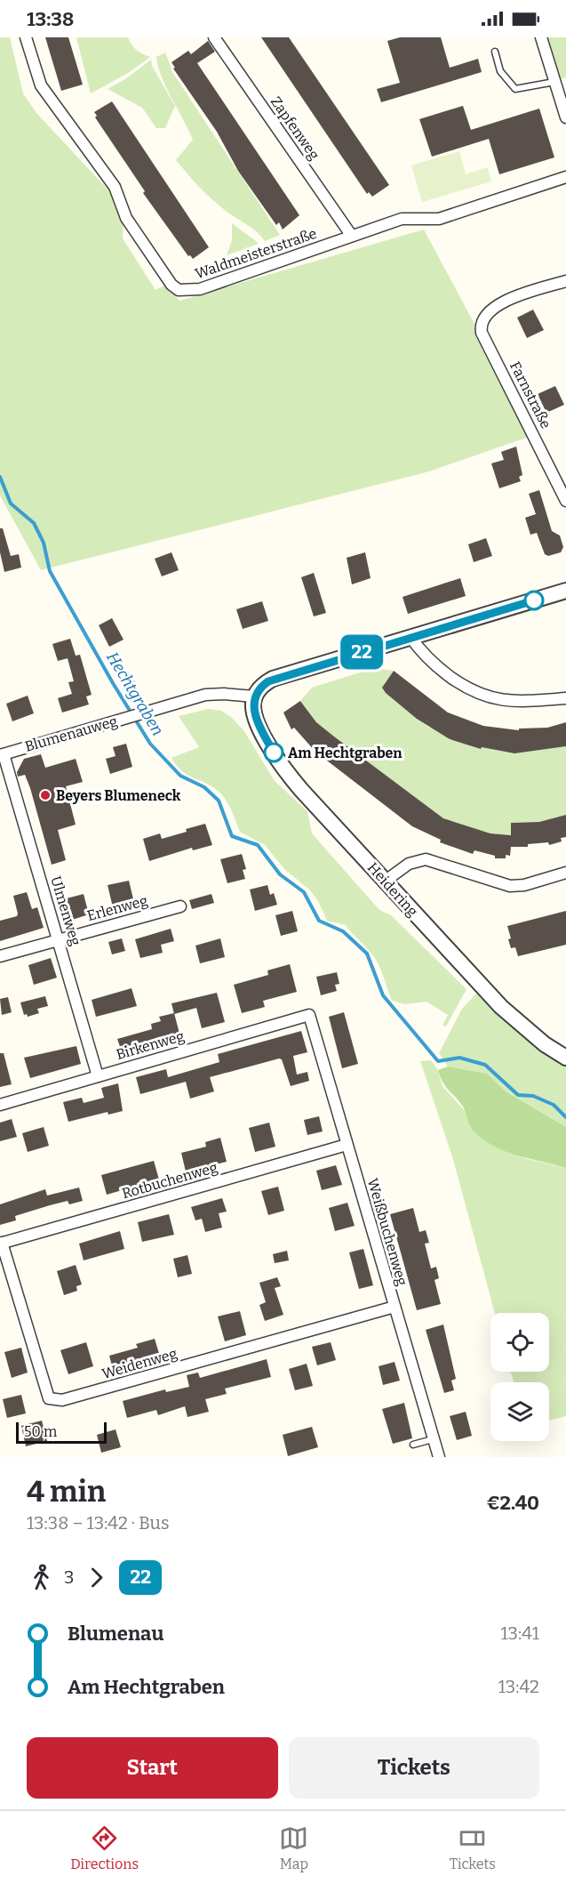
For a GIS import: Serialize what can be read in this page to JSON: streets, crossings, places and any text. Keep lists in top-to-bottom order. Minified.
{"streets":{"street":["Zapfenweg","Waldmeisterstraße","Farnstraße","Blumenauweg","Heidering","Erlenweg","Ulmenweg","Birkenweg","Rotbuchenweg","Weißbuchenweg","Weidenweg"]},"crossings":[["Zapfenweg","Waldmeisterstraße"],["Blumenauweg","Heidering"],["Blumenauweg","Ulmenweg"],["Erlenweg","Ulmenweg"],["Ulmenweg","Birkenweg"],["Birkenweg","Weißbuchenweg"],["Rotbuchenweg","Weißbuchenweg"],["Rotbuchenweg","Weidenweg"],["Weißbuchenweg","Weidenweg"]],"water":["Hechtgraben"],"places":["Am Hechtgraben","Beyers Blumeneck"],"lines":["bus line 22"],"scale_bar":"50 m","page":{"status":"13:38","on_map":"22","scale":"50 m","heading":["4 min","13:38 – 13:42 · Bus","€2.40"],"legs":["3","22"],"list":[{"name":"Blumenau","value":"13:41"},{"name":"Am Hechtgraben","value":"13:42"}],"buttons":["Start","Tickets"],"tabs":["Directions","Map","Tickets"]}}
